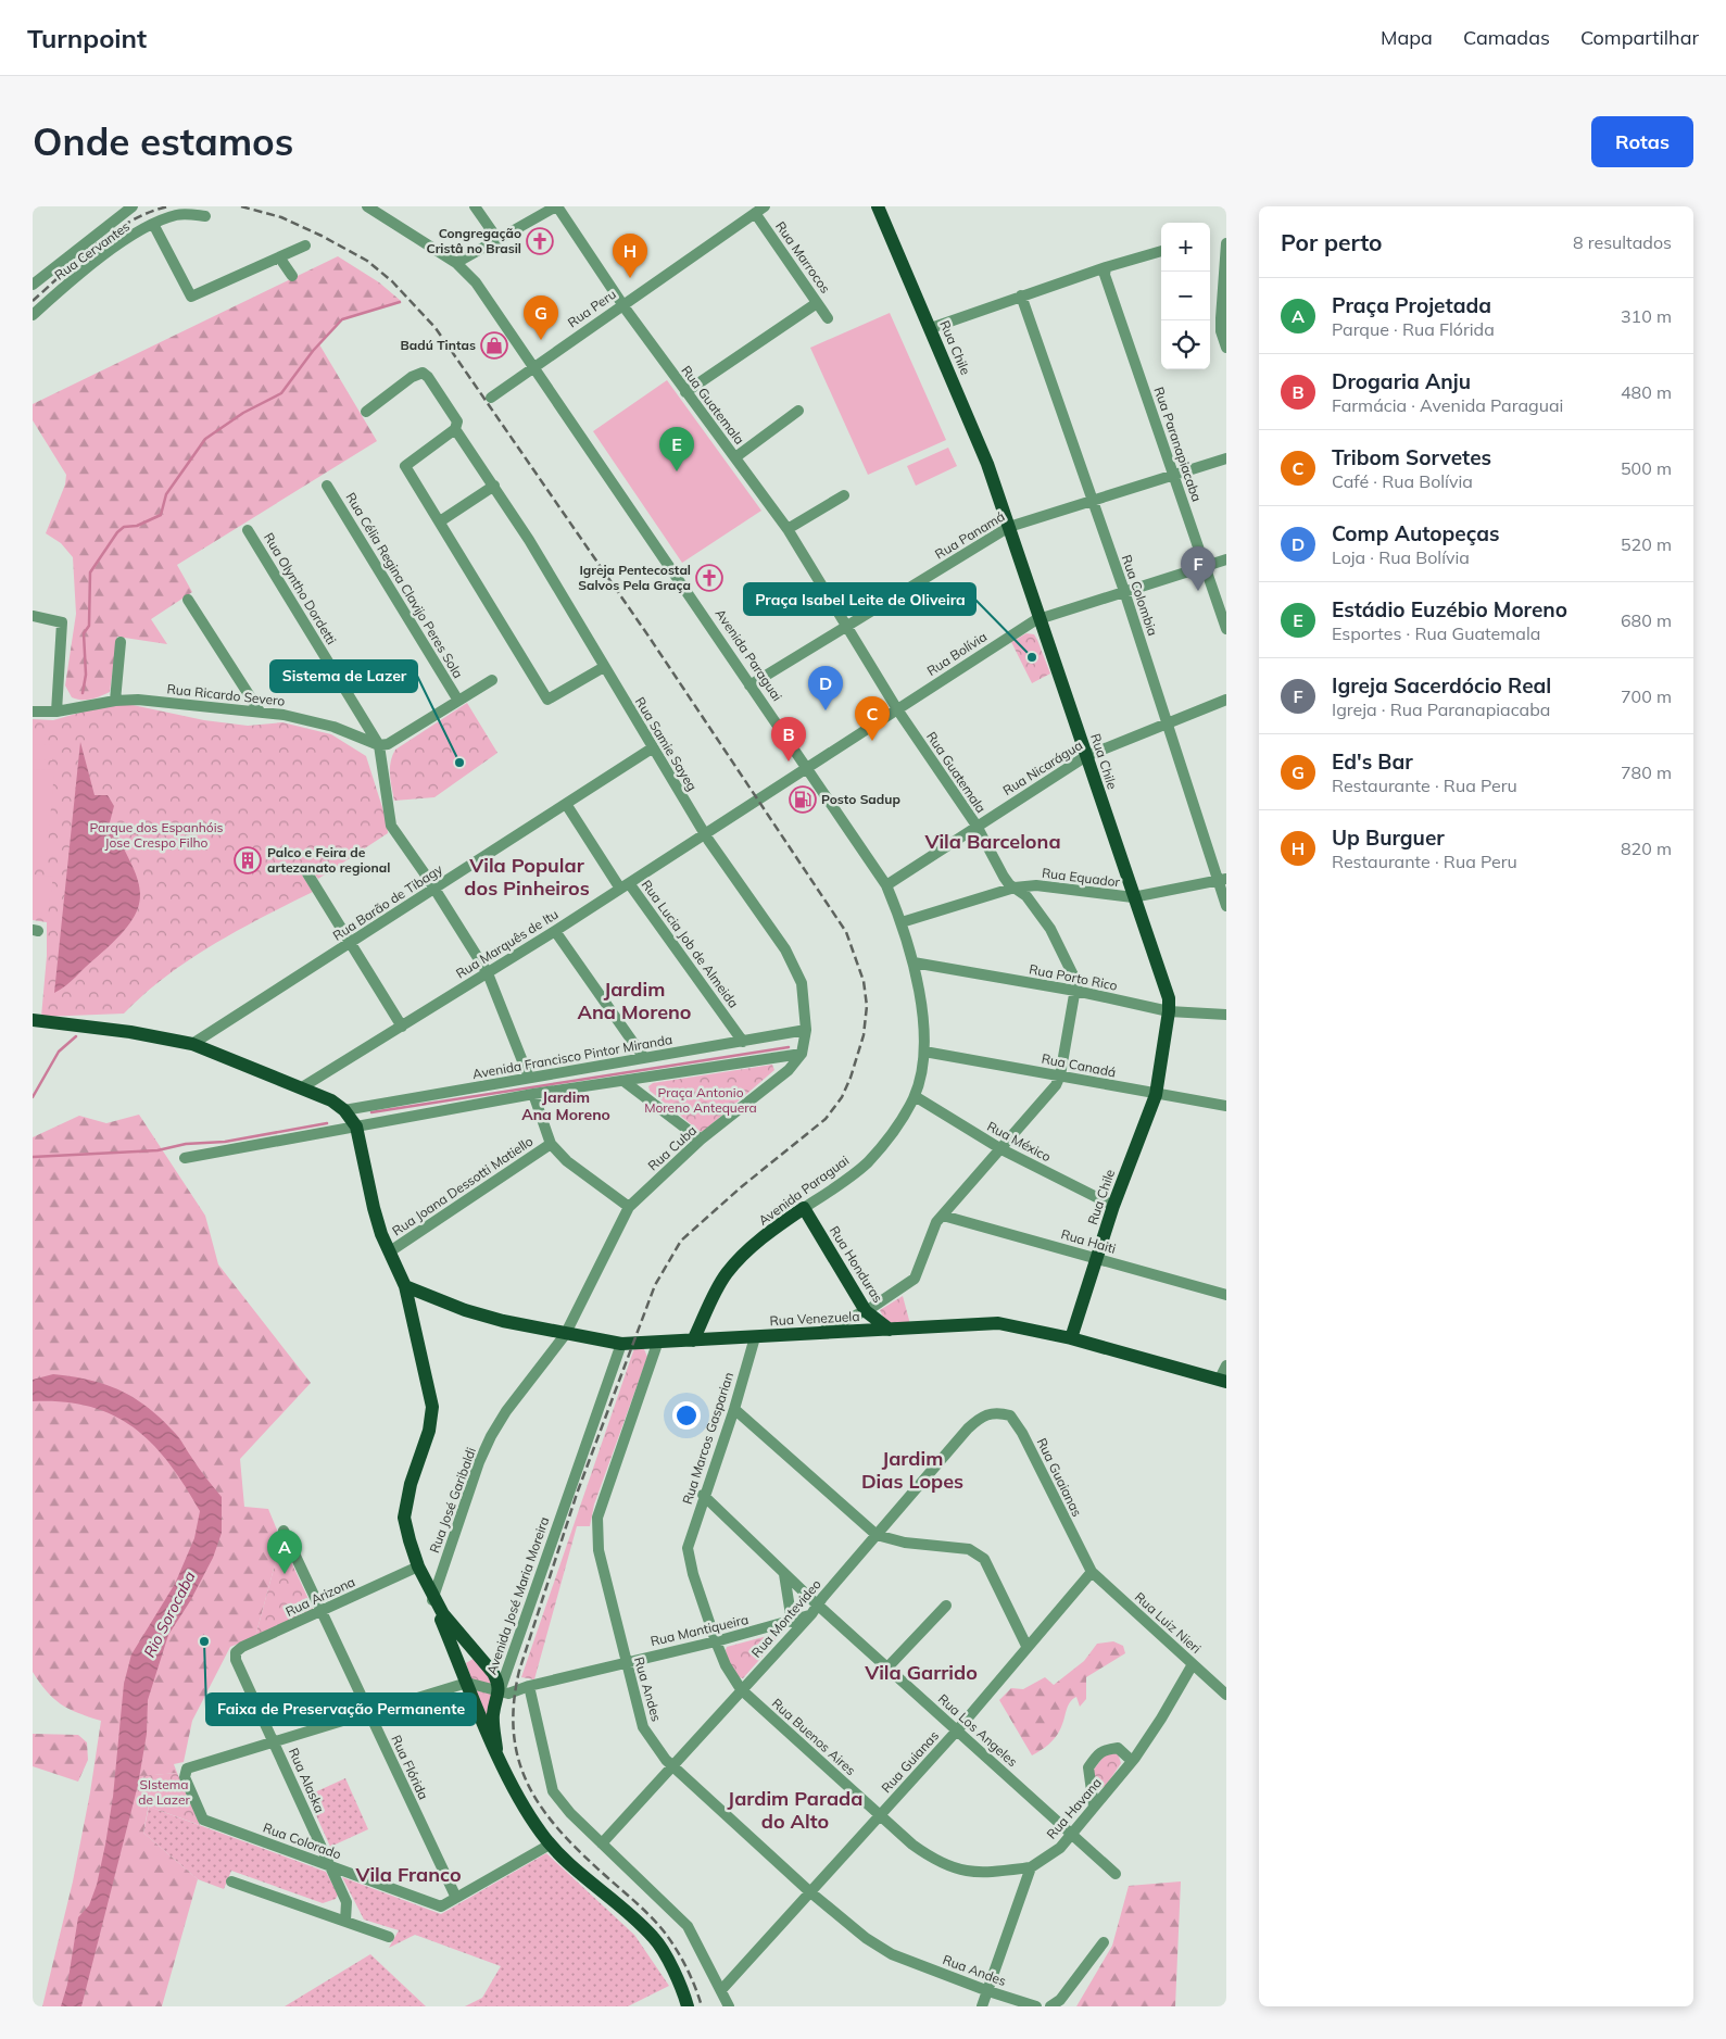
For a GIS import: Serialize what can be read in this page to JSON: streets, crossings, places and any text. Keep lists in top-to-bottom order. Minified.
{"streets":{"main road":["Rua Chile","Avenida Paraguai","Rua Honduras","Rua Venezuela"],"street":["Rua Cervantes","Rua Marrocos","Rua Peru","Rua Guatemala","Rua Paranapiacaba","Rua Panamá","Rua Célia Regina Clavijo Peres Sola","Rua Olyntho Dordetti","Rua Colombia","Rua Bolívia","Rua Ricardo Severo","Rua Samie Sayeg","Rua Nicarágua","Rua Equador","Rua Barão de Tibagy","Rua Marquês de Itu","Rua Lucia Job de Almeida","Rua Porto Rico","Avenida Francisco Pintor Miranda","Rua Canadá","Rua México","Rua Cuba","Rua Joana Dessotti Matiello","Rua Haiti","Rua Marcos Gasparian","Rua Guaianas","Rua José Garibaldi","Avenida José Maria Moreira","Rua Arizona","Rua Montevideo","Rua Luiz Nieri","Rua Mantiqueira","Rua Andes","Rua Los Angeles","Rua Buenos Aires","Rua Guianas","Rua Flórida","Rua Alaska","Rua Havana","Rua Colorado"]},"crossings":[["Rua Marrocos","Rua Peru"],["Rua Peru","Rua Guatemala"],["Rua Peru","Avenida Paraguai"],["Rua Chile","Rua Panamá"],["Rua Chile","Rua Bolívia"],["Rua Chile","Rua Nicarágua"],["Rua Chile","Rua Equador"],["Rua Chile","Rua Porto Rico"],["Rua Chile","Rua Canadá"],["Rua Chile","Rua México"],["Rua Chile","Rua Haiti"],["Rua Chile","Rua Venezuela"],["Rua Guatemala","Rua Panamá"],["Rua Guatemala","Rua Bolívia"],["Rua Guatemala","Rua Nicarágua"],["Rua Guatemala","Rua Equador"],["Rua Guatemala","Rua Porto Rico"],["Rua Guatemala","Rua Canadá"],["Rua Guatemala","Rua México"],["Rua Guatemala","Rua Haiti"],["Rua Guatemala","Rua Honduras"],["Rua Guatemala","Rua Venezuela"],["Rua Paranapiacaba","Rua Panamá"],["Rua Paranapiacaba","Rua Bolívia"],["Rua Panamá","Rua Colombia"],["Rua Panamá","Avenida Paraguai"],["Rua Olyntho Dordetti","Rua Ricardo Severo"],["Rua Colombia","Rua Bolívia"],["Rua Colombia","Rua Nicarágua"],["Rua Colombia","Rua Equador"],["Rua Bolívia","Avenida Paraguai"],["Rua Bolívia","Rua Marquês de Itu"],["Avenida Paraguai","Rua Nicarágua"],["Avenida Paraguai","Rua Equador"],["Avenida Paraguai","Rua Marquês de Itu"],["Avenida Paraguai","Rua Porto Rico"],["Avenida Paraguai","Rua Canadá"],["Avenida Paraguai","Rua México"],["Avenida Paraguai","Rua Honduras"],["Avenida Paraguai","Rua Venezuela"],["Rua Samie Sayeg","Rua Barão de Tibagy"],["Rua Samie Sayeg","Rua Marquês de Itu"],["Rua Barão de Tibagy","Rua Lucia Job de Almeida"],["Rua Marquês de Itu","Rua Lucia Job de Almeida"],["Rua Lucia Job de Almeida","Avenida Francisco Pintor Miranda"],["Rua Cuba","Rua Venezuela"],["Rua Cuba","Rua José Garibaldi"],["Rua Honduras","Rua Venezuela"],["Rua Venezuela","Rua Marcos Gasparian"],["Rua Venezuela","Rua José Garibaldi"],["Rua Venezuela","Avenida José Maria Moreira"],["Rua Venezuela","Rua Andes"],["Rua Marcos Gasparian","Rua Los Angeles"],["Rua Marcos Gasparian","Rua Buenos Aires"],["Rua Guaianas","Rua Montevideo"],["Rua Guaianas","Rua Luiz Nieri"],["Rua Guaianas","Rua Guianas"],["Avenida José Maria Moreira","Rua Mantiqueira"],["Rua Arizona","Rua Flórida"],["Rua Arizona","Rua Alaska"],["Rua Montevideo","Rua Mantiqueira"],["Rua Montevideo","Rua Andes"],["Rua Montevideo","Rua Los Angeles"],["Rua Montevideo","Rua Buenos Aires"],["Rua Luiz Nieri","Rua Guianas"],["Rua Luiz Nieri","Rua Havana"],["Rua Mantiqueira","Rua Andes"],["Rua Mantiqueira","Rua Los Angeles"],["Rua Mantiqueira","Rua Buenos Aires"],["Rua Andes","Rua Guianas"],["Rua Los Angeles","Rua Guianas"],["Rua Los Angeles","Rua Havana"],["Rua Buenos Aires","Rua Guianas"],["Rua Buenos Aires","Rua Havana"],["Rua Flórida","Rua Colorado"],["Rua Alaska","Rua Colorado"]],"districts":["Vila Barcelona","Vila Popular dos Pinheiros","Jardim Ana Moreno","Jardim Ana Moreno","Jardim Dias Lopes","Vila Garrido","Jardim Parada do Alto","Vila Franco"],"water":["Rio Sorocaba"],"parks":["Parque dos Espanhóis Jose Crespo Filho","Praça Antonio Moreno Antequera","SIstema de Lazer"],"places":{"church":["Congregação Cristâ no Brasil","Igreja Pentecostal Salvos Pela Graça"],"shop":["Badú Tintas"],"other":["Praça Isabel Leite de Oliveira","Sistema de Lazer","Faixa de Preservação Permanente"],"fuel station":["Posto Sadup"],"building":["Palco e Feira de artezanato regional"]},"page":{"header":"Turnpoint","nav":["Mapa","Camadas","Compartilhar"],"buttons":"Rotas","title":"Onde estamos","heading":["Por perto","8 resultados"],"map_buttons":["+","−"],"pins":["H","G","E","F","D","C","B","A"],"list":[{"mark":"A","name":"Praça Projetada","note":"Parque · Rua Flórida","value":"310 m"},{"mark":"B","name":"Drogaria Anju","note":"Farmácia · Avenida Paraguai","value":"480 m"},{"mark":"C","name":"Tribom Sorvetes","note":"Café · Rua Bolívia","value":"500 m"},{"mark":"D","name":"Comp Autopeças","note":"Loja · Rua Bolívia","value":"520 m"},{"mark":"E","name":"Estádio Euzébio Moreno","note":"Esportes · Rua Guatemala","value":"680 m"},{"mark":"F","name":"Igreja Sacerdócio Real","note":"Igreja · Rua Paranapiacaba","value":"700 m"},{"mark":"G","name":"Ed's Bar","note":"Restaurante · Rua Peru","value":"780 m"},{"mark":"H","name":"Up Burguer","note":"Restaurante · Rua Peru","value":"820 m"}]}}
